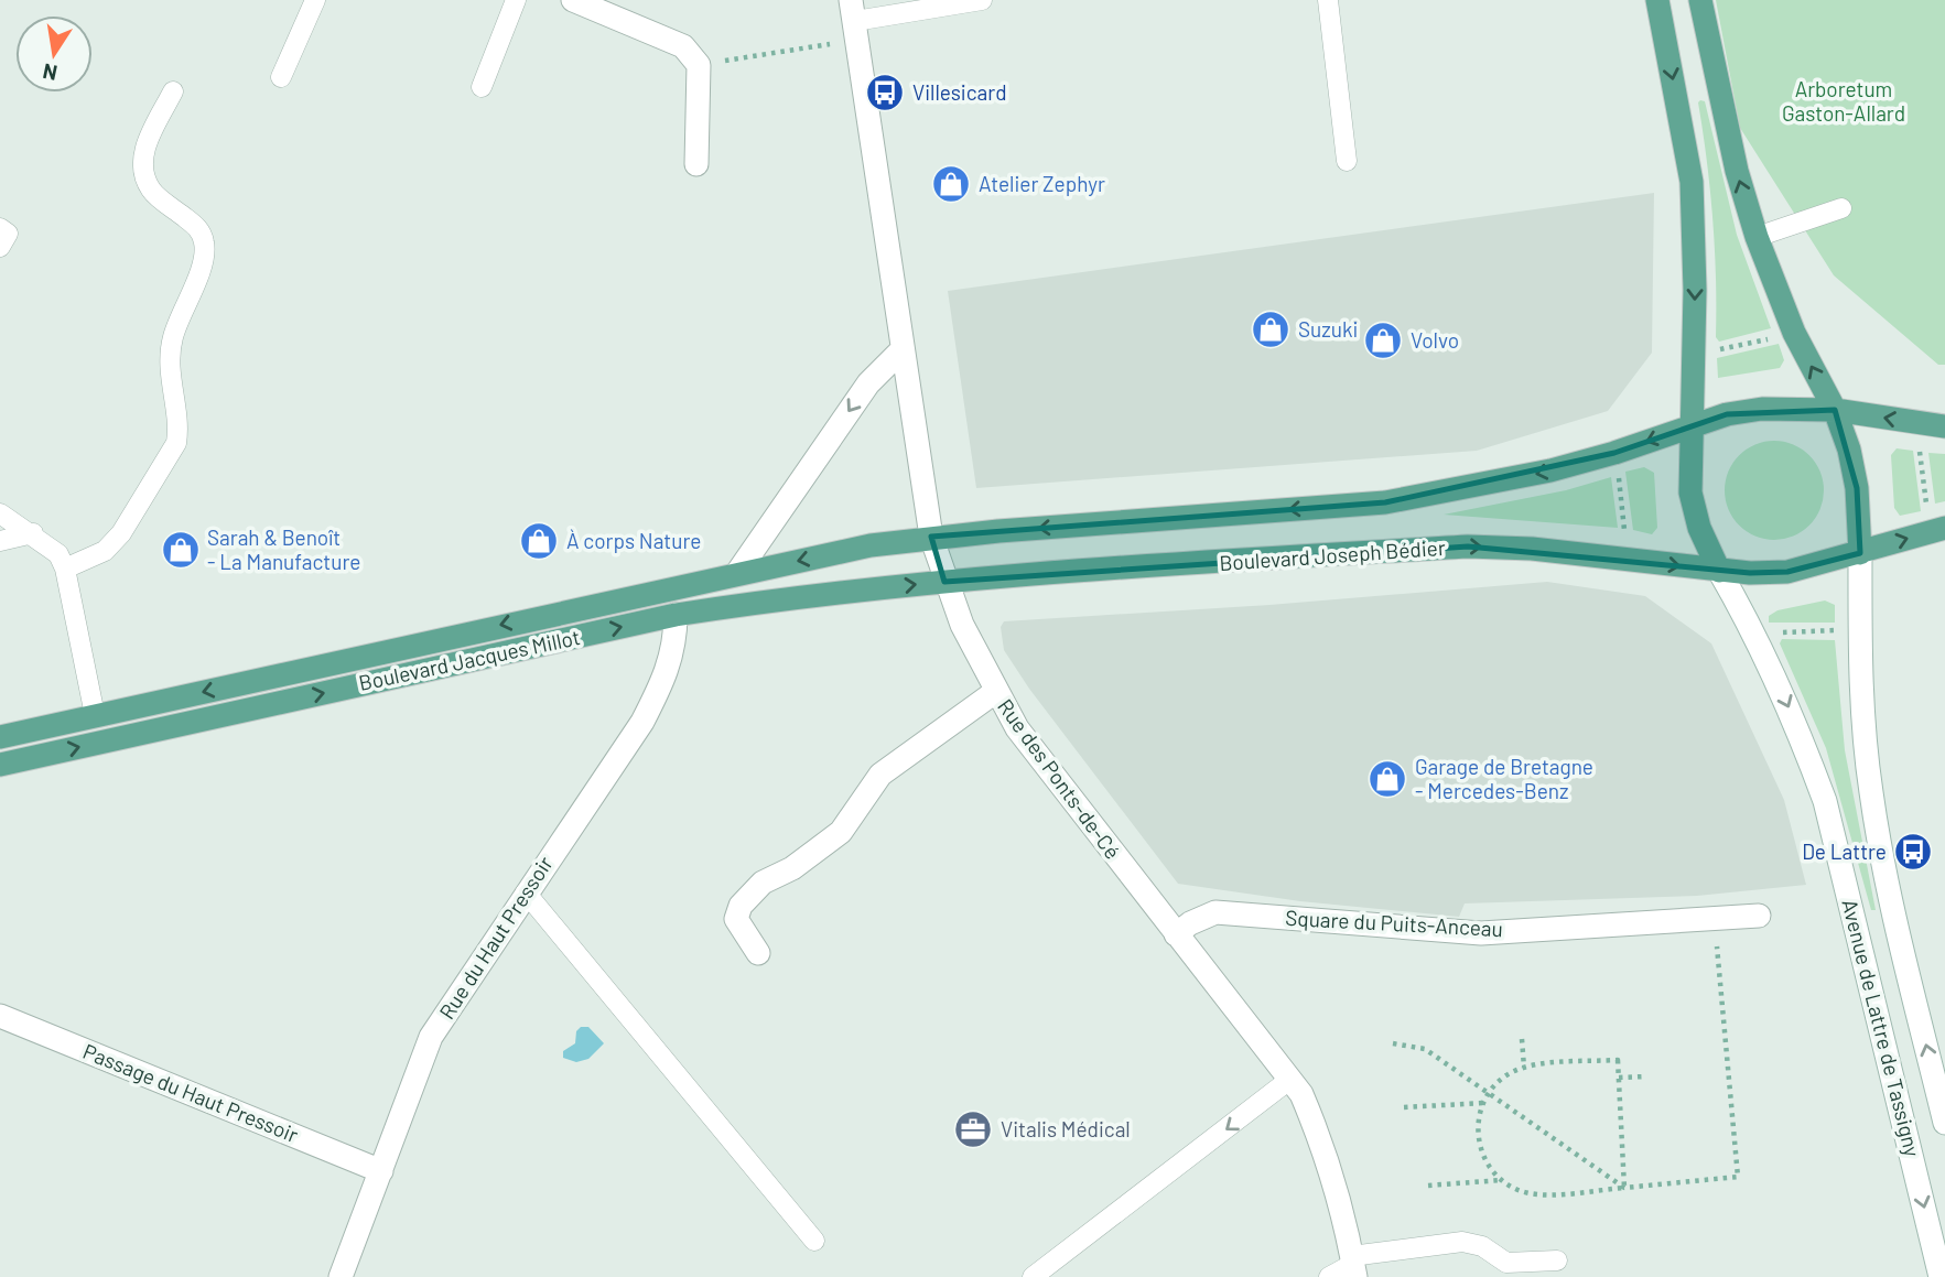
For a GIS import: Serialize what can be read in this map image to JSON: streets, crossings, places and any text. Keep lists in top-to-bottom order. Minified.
{"streets":{"main road":["Boulevard Joseph Bédier","Boulevard Jacques Millot"],"street":["Rue des Ponts-de-Cé","Square du Puits-Anceau","Rue du Haut Pressoir","Avenue de Lattre de Tassigny","Passage du Haut Pressoir"]},"crossings":[["Boulevard Joseph Bédier","Boulevard Jacques Millot"],["Boulevard Joseph Bédier","Rue des Ponts-de-Cé"],["Boulevard Joseph Bédier","Avenue de Lattre de Tassigny"],["Boulevard Jacques Millot","Rue des Ponts-de-Cé"],["Boulevard Jacques Millot","Rue du Haut Pressoir"],["Rue des Ponts-de-Cé","Square du Puits-Anceau"],["Rue du Haut Pressoir","Passage du Haut Pressoir"]],"parks":["Arboretum Gaston-Allard"],"places":{"bus stop":["Villesicard","De Lattre"],"shop":["Atelier Zephyr","Suzuki","Volvo","À corps Nature","Sarah & Benoît - La Manufacture","Garage de Bretagne - Mercedes-Benz"],"office":["Vitalis Médical"]},"north":"bottom"}
